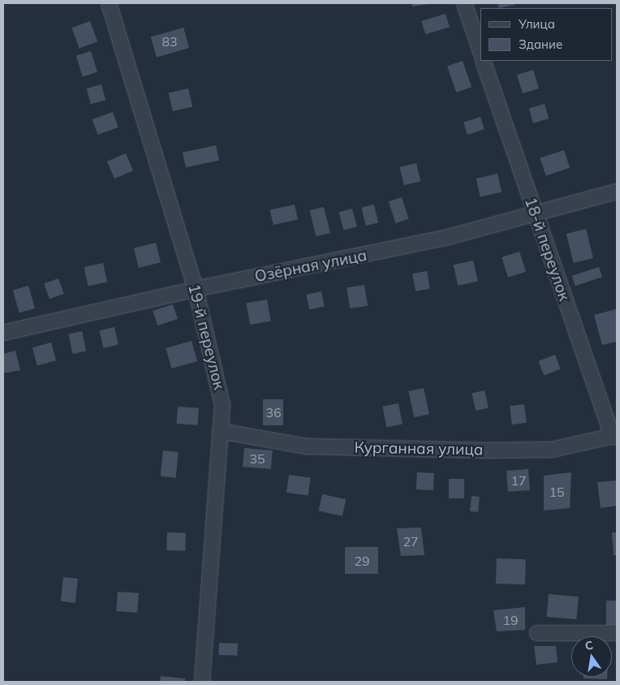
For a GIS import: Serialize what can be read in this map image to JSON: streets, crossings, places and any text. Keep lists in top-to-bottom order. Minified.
{"streets":{"street":["18-й переулок","Озёрная улица","19-й переулок","Курганная улица"]},"crossings":[["18-й переулок","Озёрная улица"],["18-й переулок","Курганная улица"],["Озёрная улица","19-й переулок"],["19-й переулок","Курганная улица"]],"house_numbers":["83","36","35","17","15","27","29","19"],"legend":["Улица","Здание"],"north":"top"}
